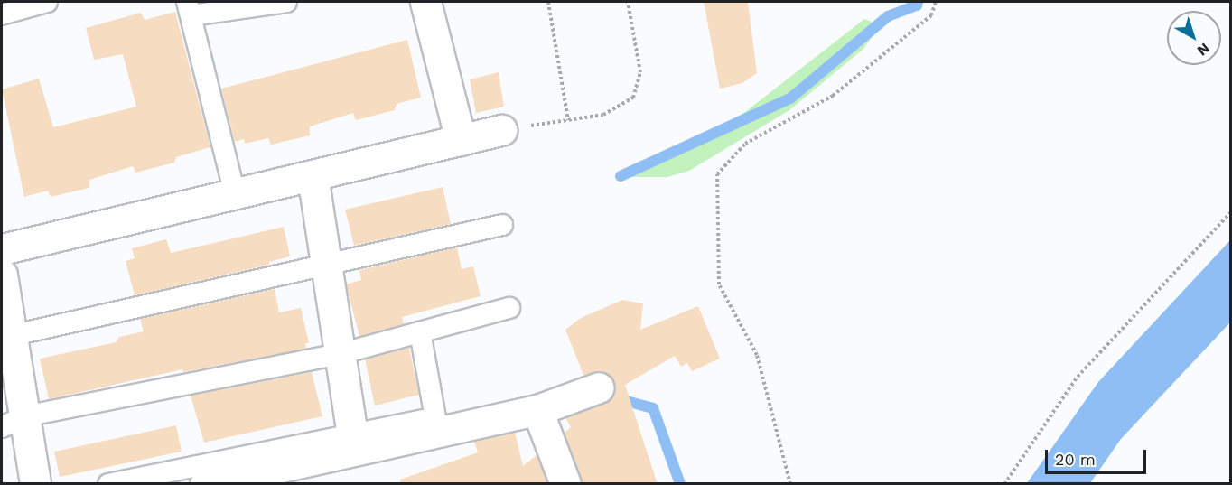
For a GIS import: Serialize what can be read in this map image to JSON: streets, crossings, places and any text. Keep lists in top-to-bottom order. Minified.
{"scale_bar":"20 m","north":"bottom right"}
